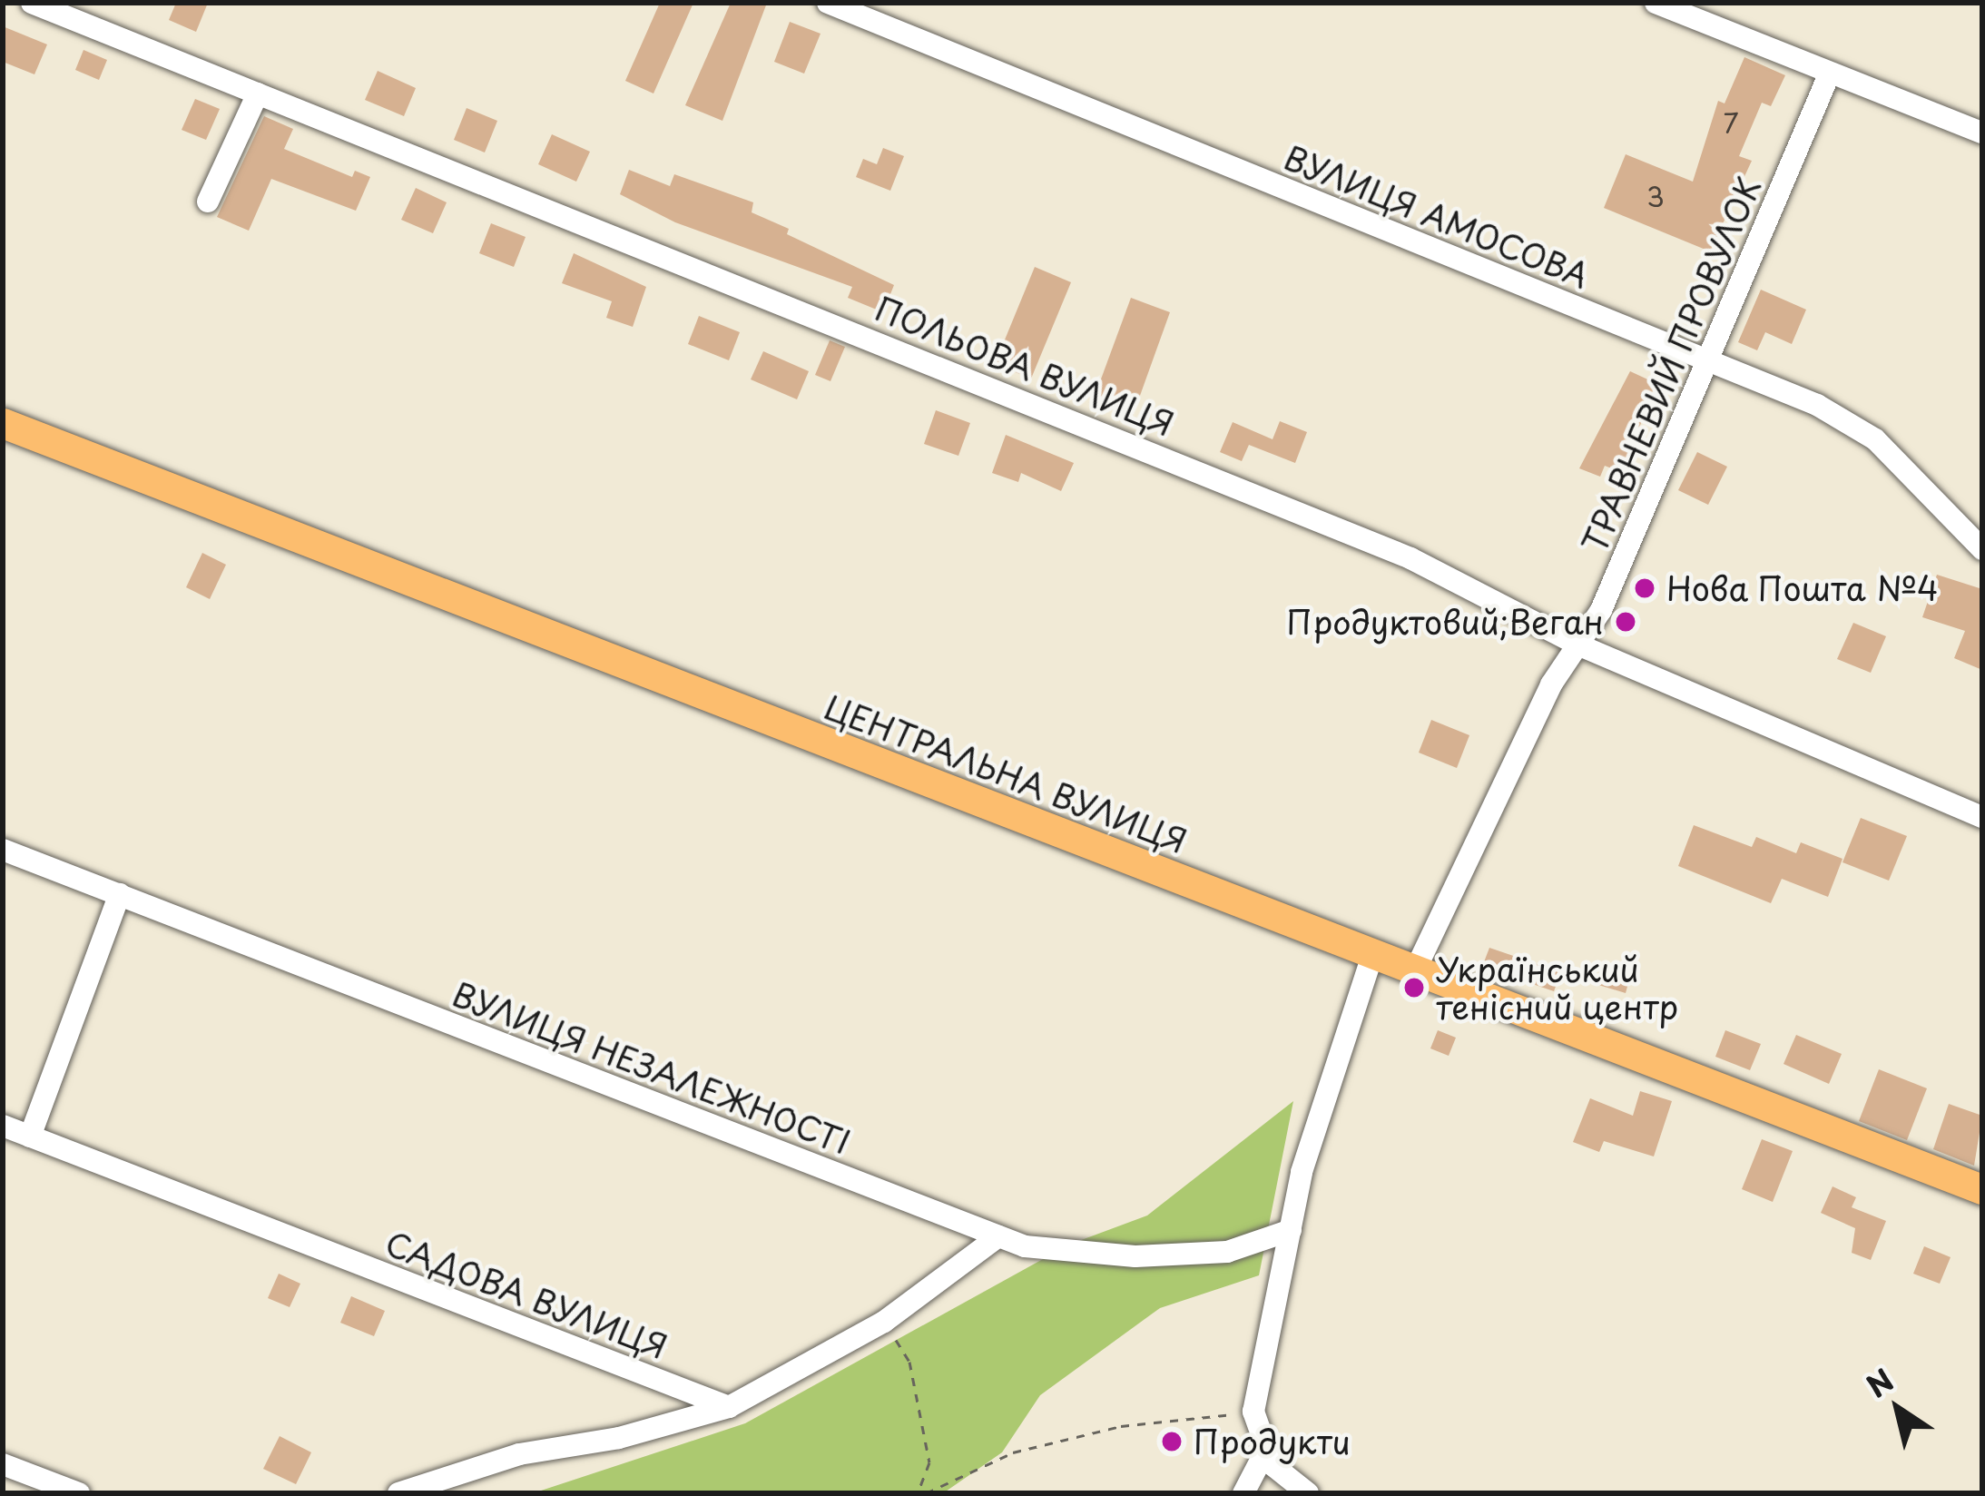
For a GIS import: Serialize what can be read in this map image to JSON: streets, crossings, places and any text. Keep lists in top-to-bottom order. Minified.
{"streets":{"main road":["ЦЕНТРАЛЬНА ВУЛИЦЯ"],"street":["ВУЛИЦЯ АМОСОВА","ТРАВНЕВИЙ ПРОВУЛОК","ПОЛЬОВА ВУЛИЦЯ","ВУЛИЦЯ НЕЗАЛЕЖНОСТІ","САДОВА ВУЛИЦЯ"]},"crossings":[["ВУЛИЦЯ АМОСОВА","ТРАВНЕВИЙ ПРОВУЛОК"],["ТРАВНЕВИЙ ПРОВУЛОК","ПОЛЬОВА ВУЛИЦЯ"],["ТРАВНЕВИЙ ПРОВУЛОК","ЦЕНТРАЛЬНА ВУЛИЦЯ"]],"places":["Нова Пошта №4","Продуктовий;Веган","Український тенісний центр","Продукти"],"house_numbers":["7","3"],"north":"top left"}
